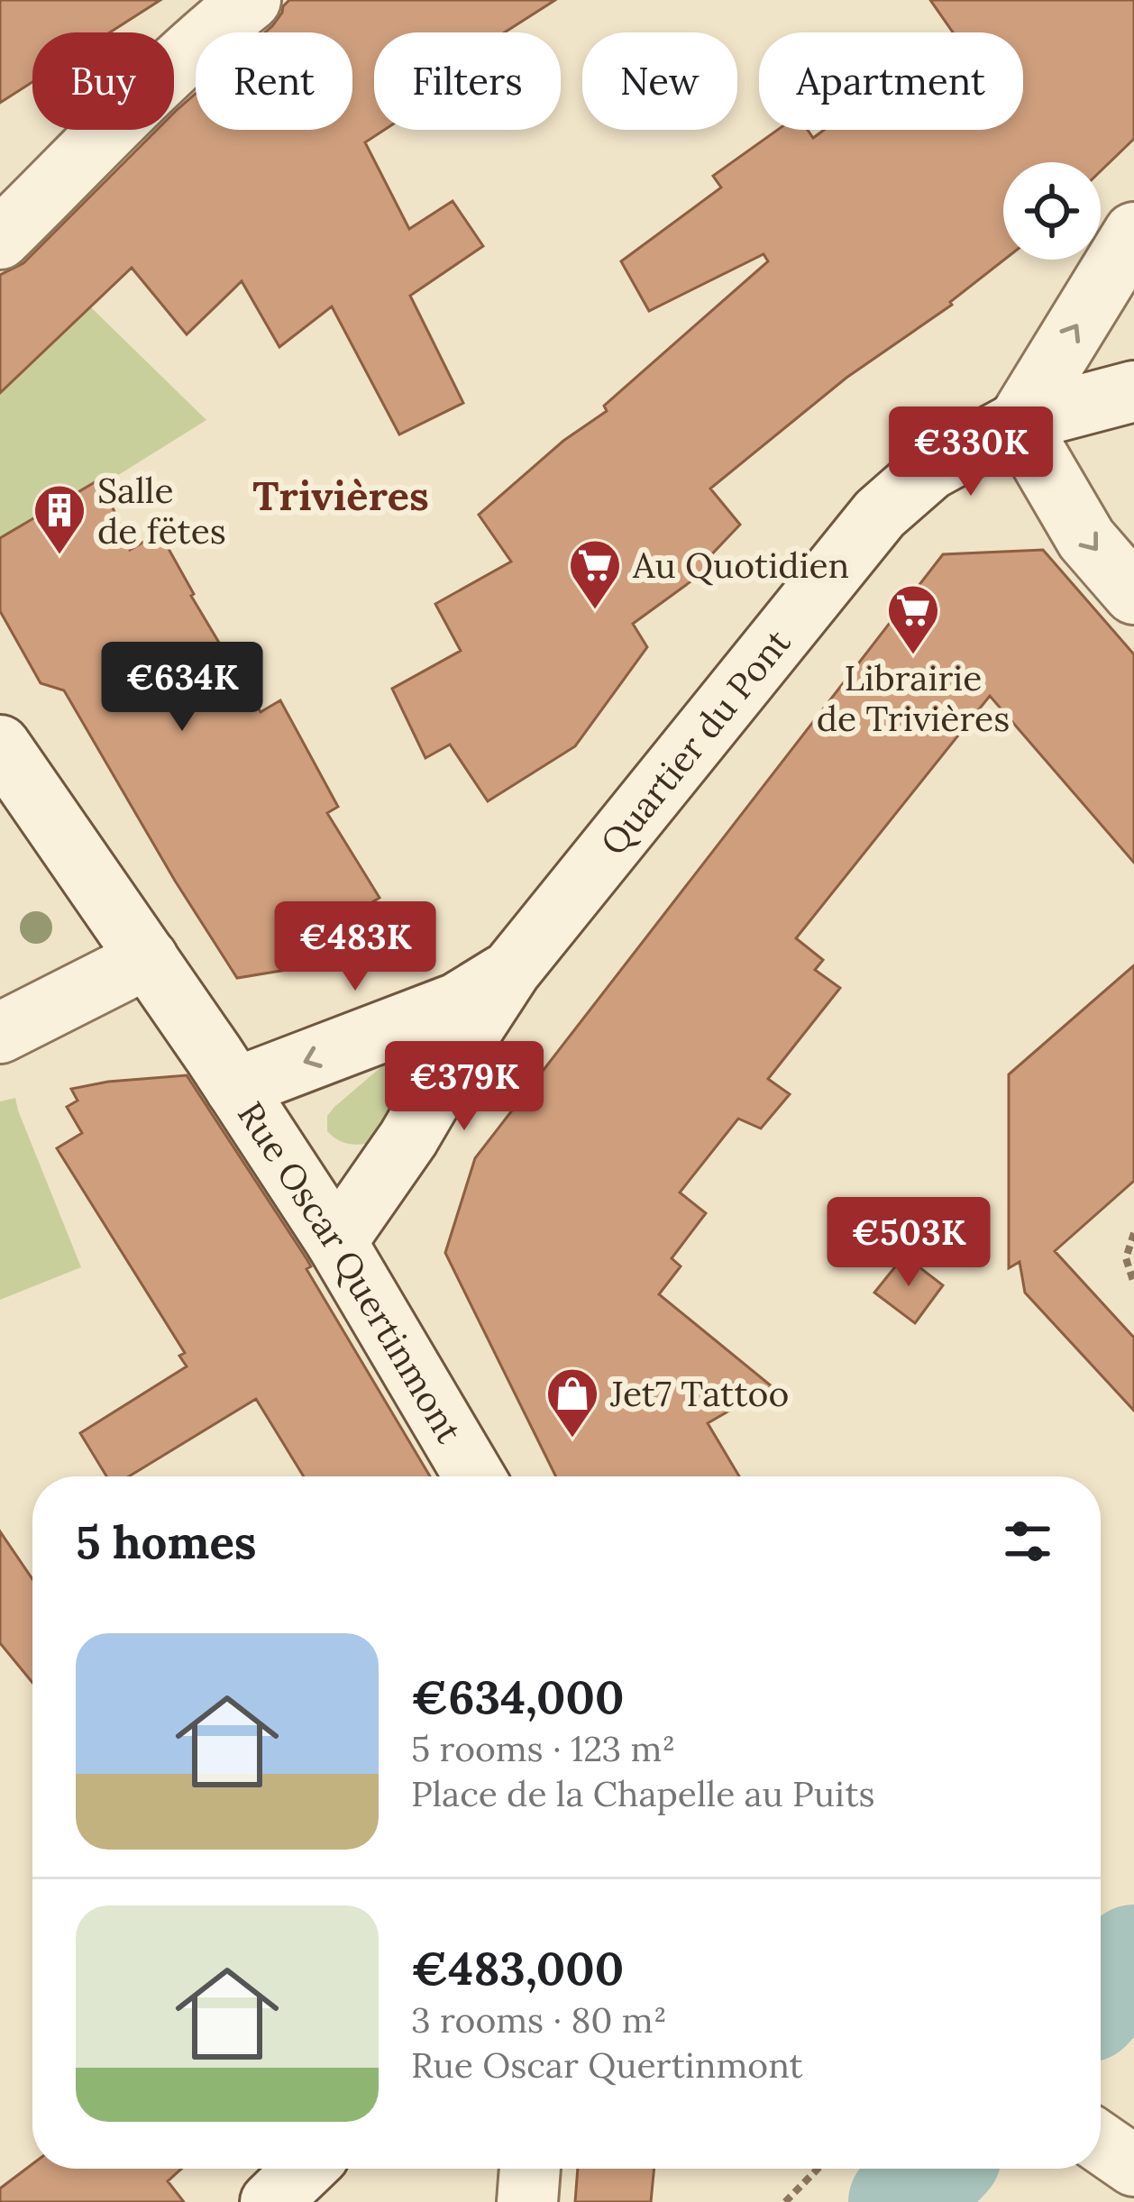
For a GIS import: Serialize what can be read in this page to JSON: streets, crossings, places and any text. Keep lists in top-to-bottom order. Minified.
{"streets":{"street":["Quartier du Pont","Rue Oscar Quertinmont"]},"districts":["Trivières"],"places":{"building":["Salle de fëtes"],"supermarket":["Au Quotidien","Librairie de Trivières"],"shop":["Jet7 Tattoo"]},"page":{"chip":["Buy","Rent","Filters","New","Apartment"],"price":["€330K","€634K","€483K","€379K","€503K"],"heading":"5 homes","list":[{"name":"€634,000","note":"5 rooms · 123 m² · Place de la Chapelle au Puits"},{"name":"€483,000","note":"3 rooms · 80 m² · Rue Oscar Quertinmont"}]}}
